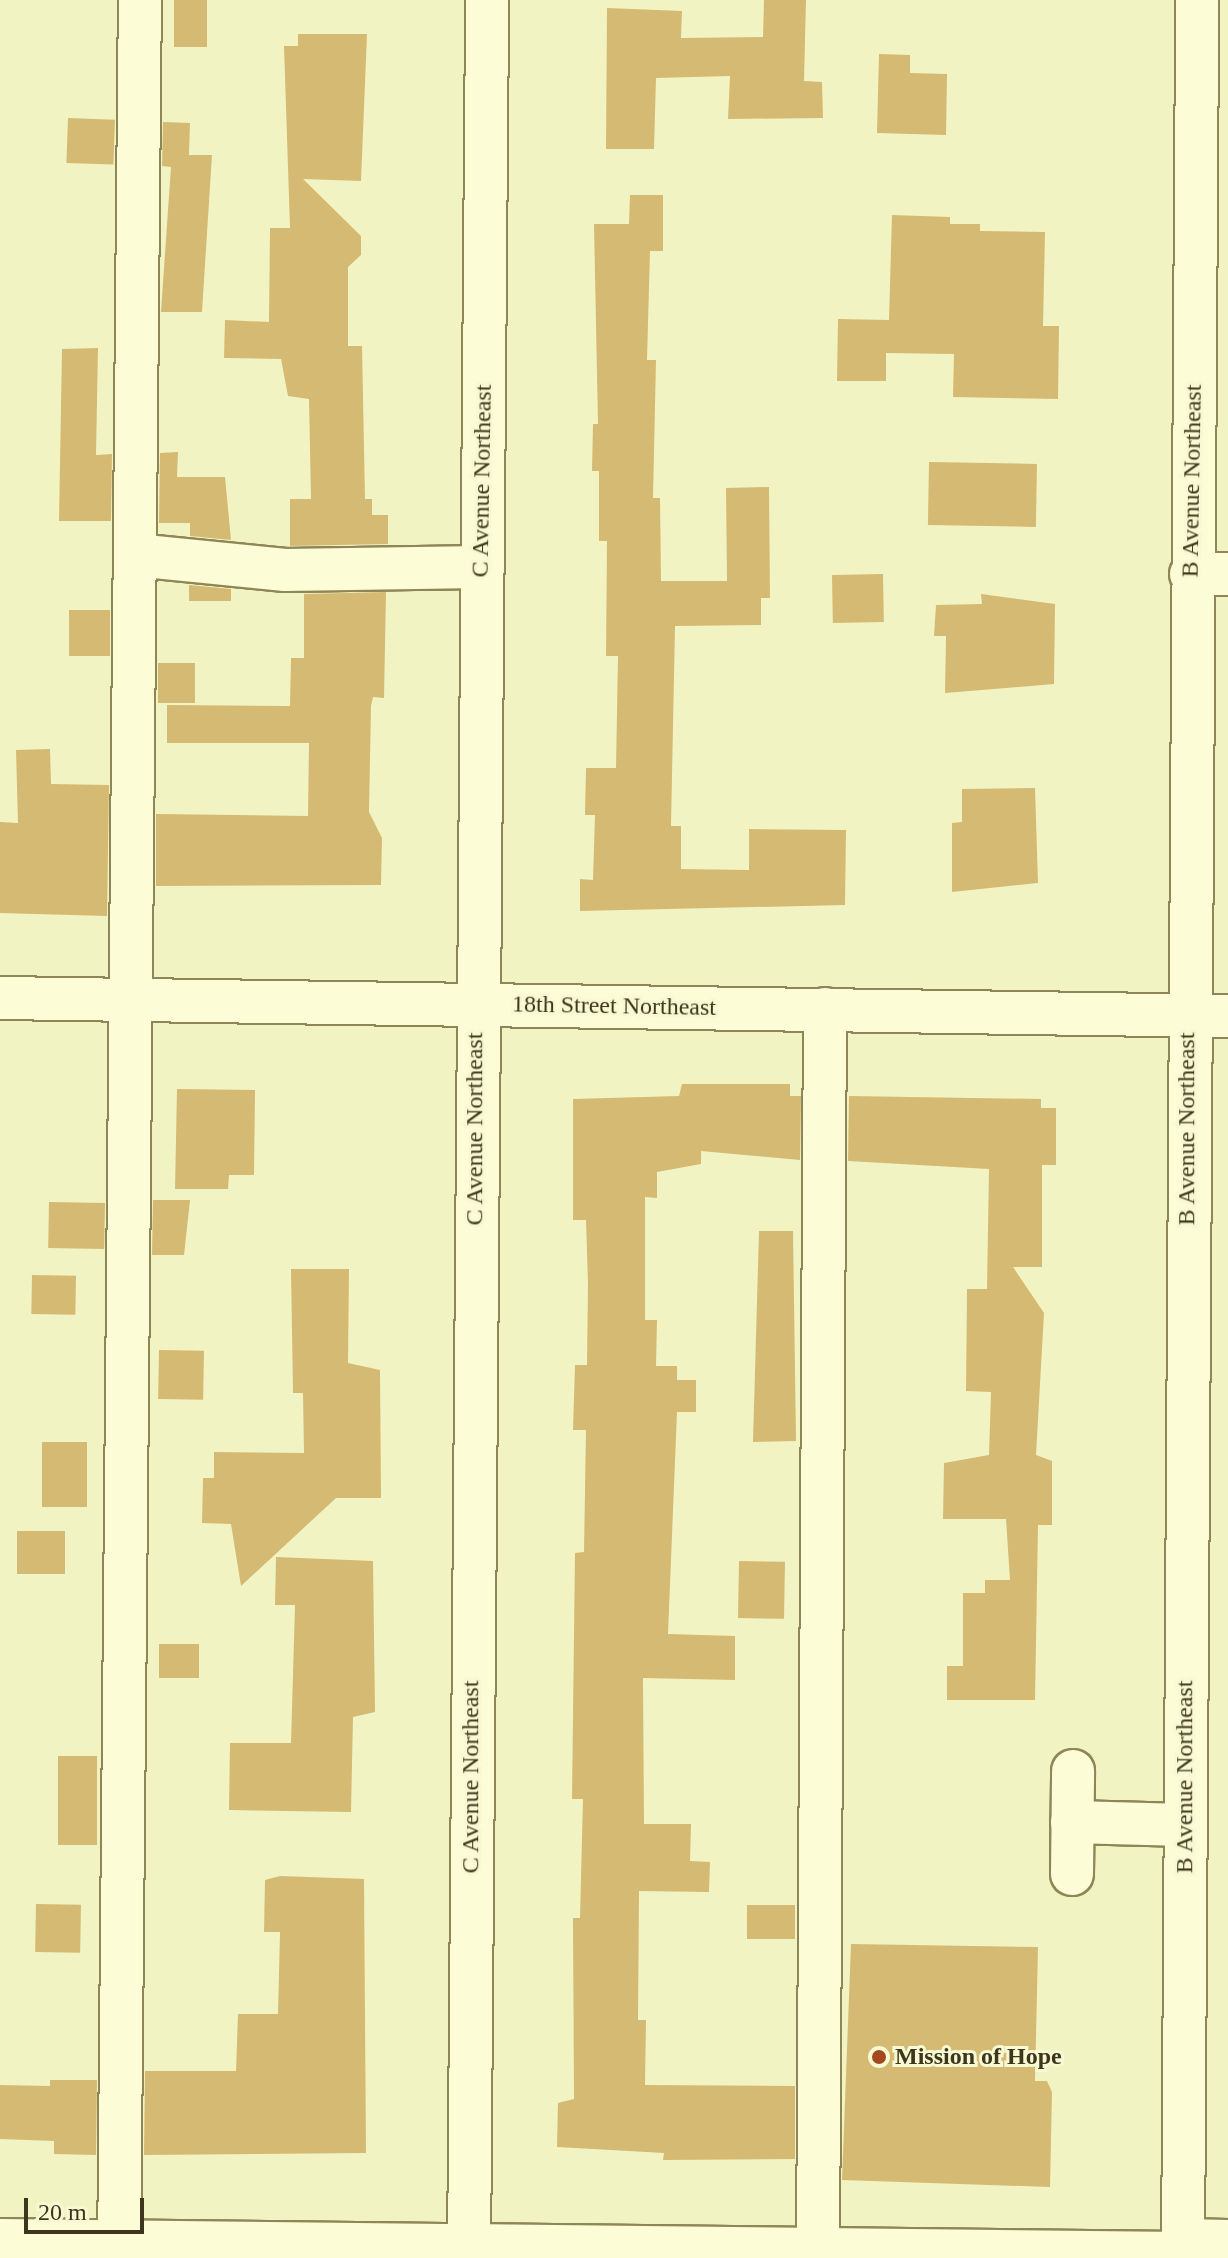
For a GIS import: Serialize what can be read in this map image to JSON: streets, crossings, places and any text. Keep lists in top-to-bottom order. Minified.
{"streets":{"street":["C Avenue Northeast","B Avenue Northeast","18th Street Northeast"]},"crossings":[["C Avenue Northeast","18th Street Northeast"],["B Avenue Northeast","18th Street Northeast"]],"places":["Mission of Hope"],"scale_bar":"20 m"}
